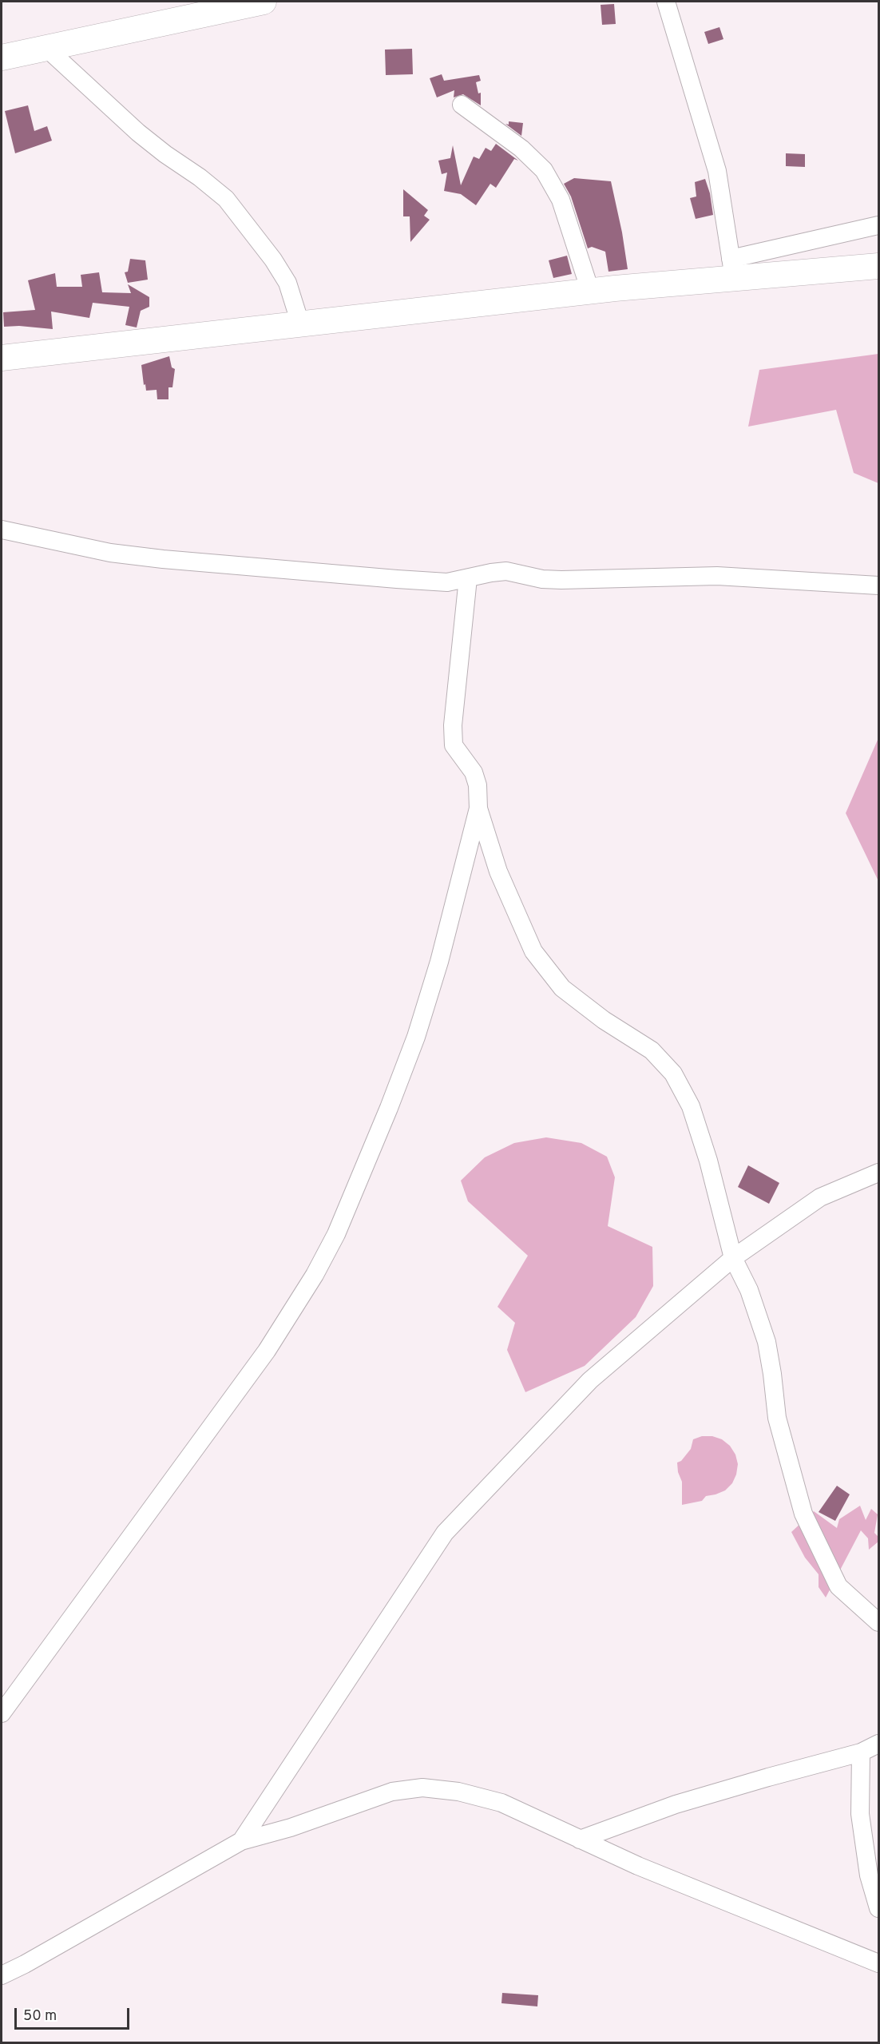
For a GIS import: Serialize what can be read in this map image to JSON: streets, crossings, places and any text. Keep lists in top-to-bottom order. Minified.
{"scale_bar":"50 m"}
